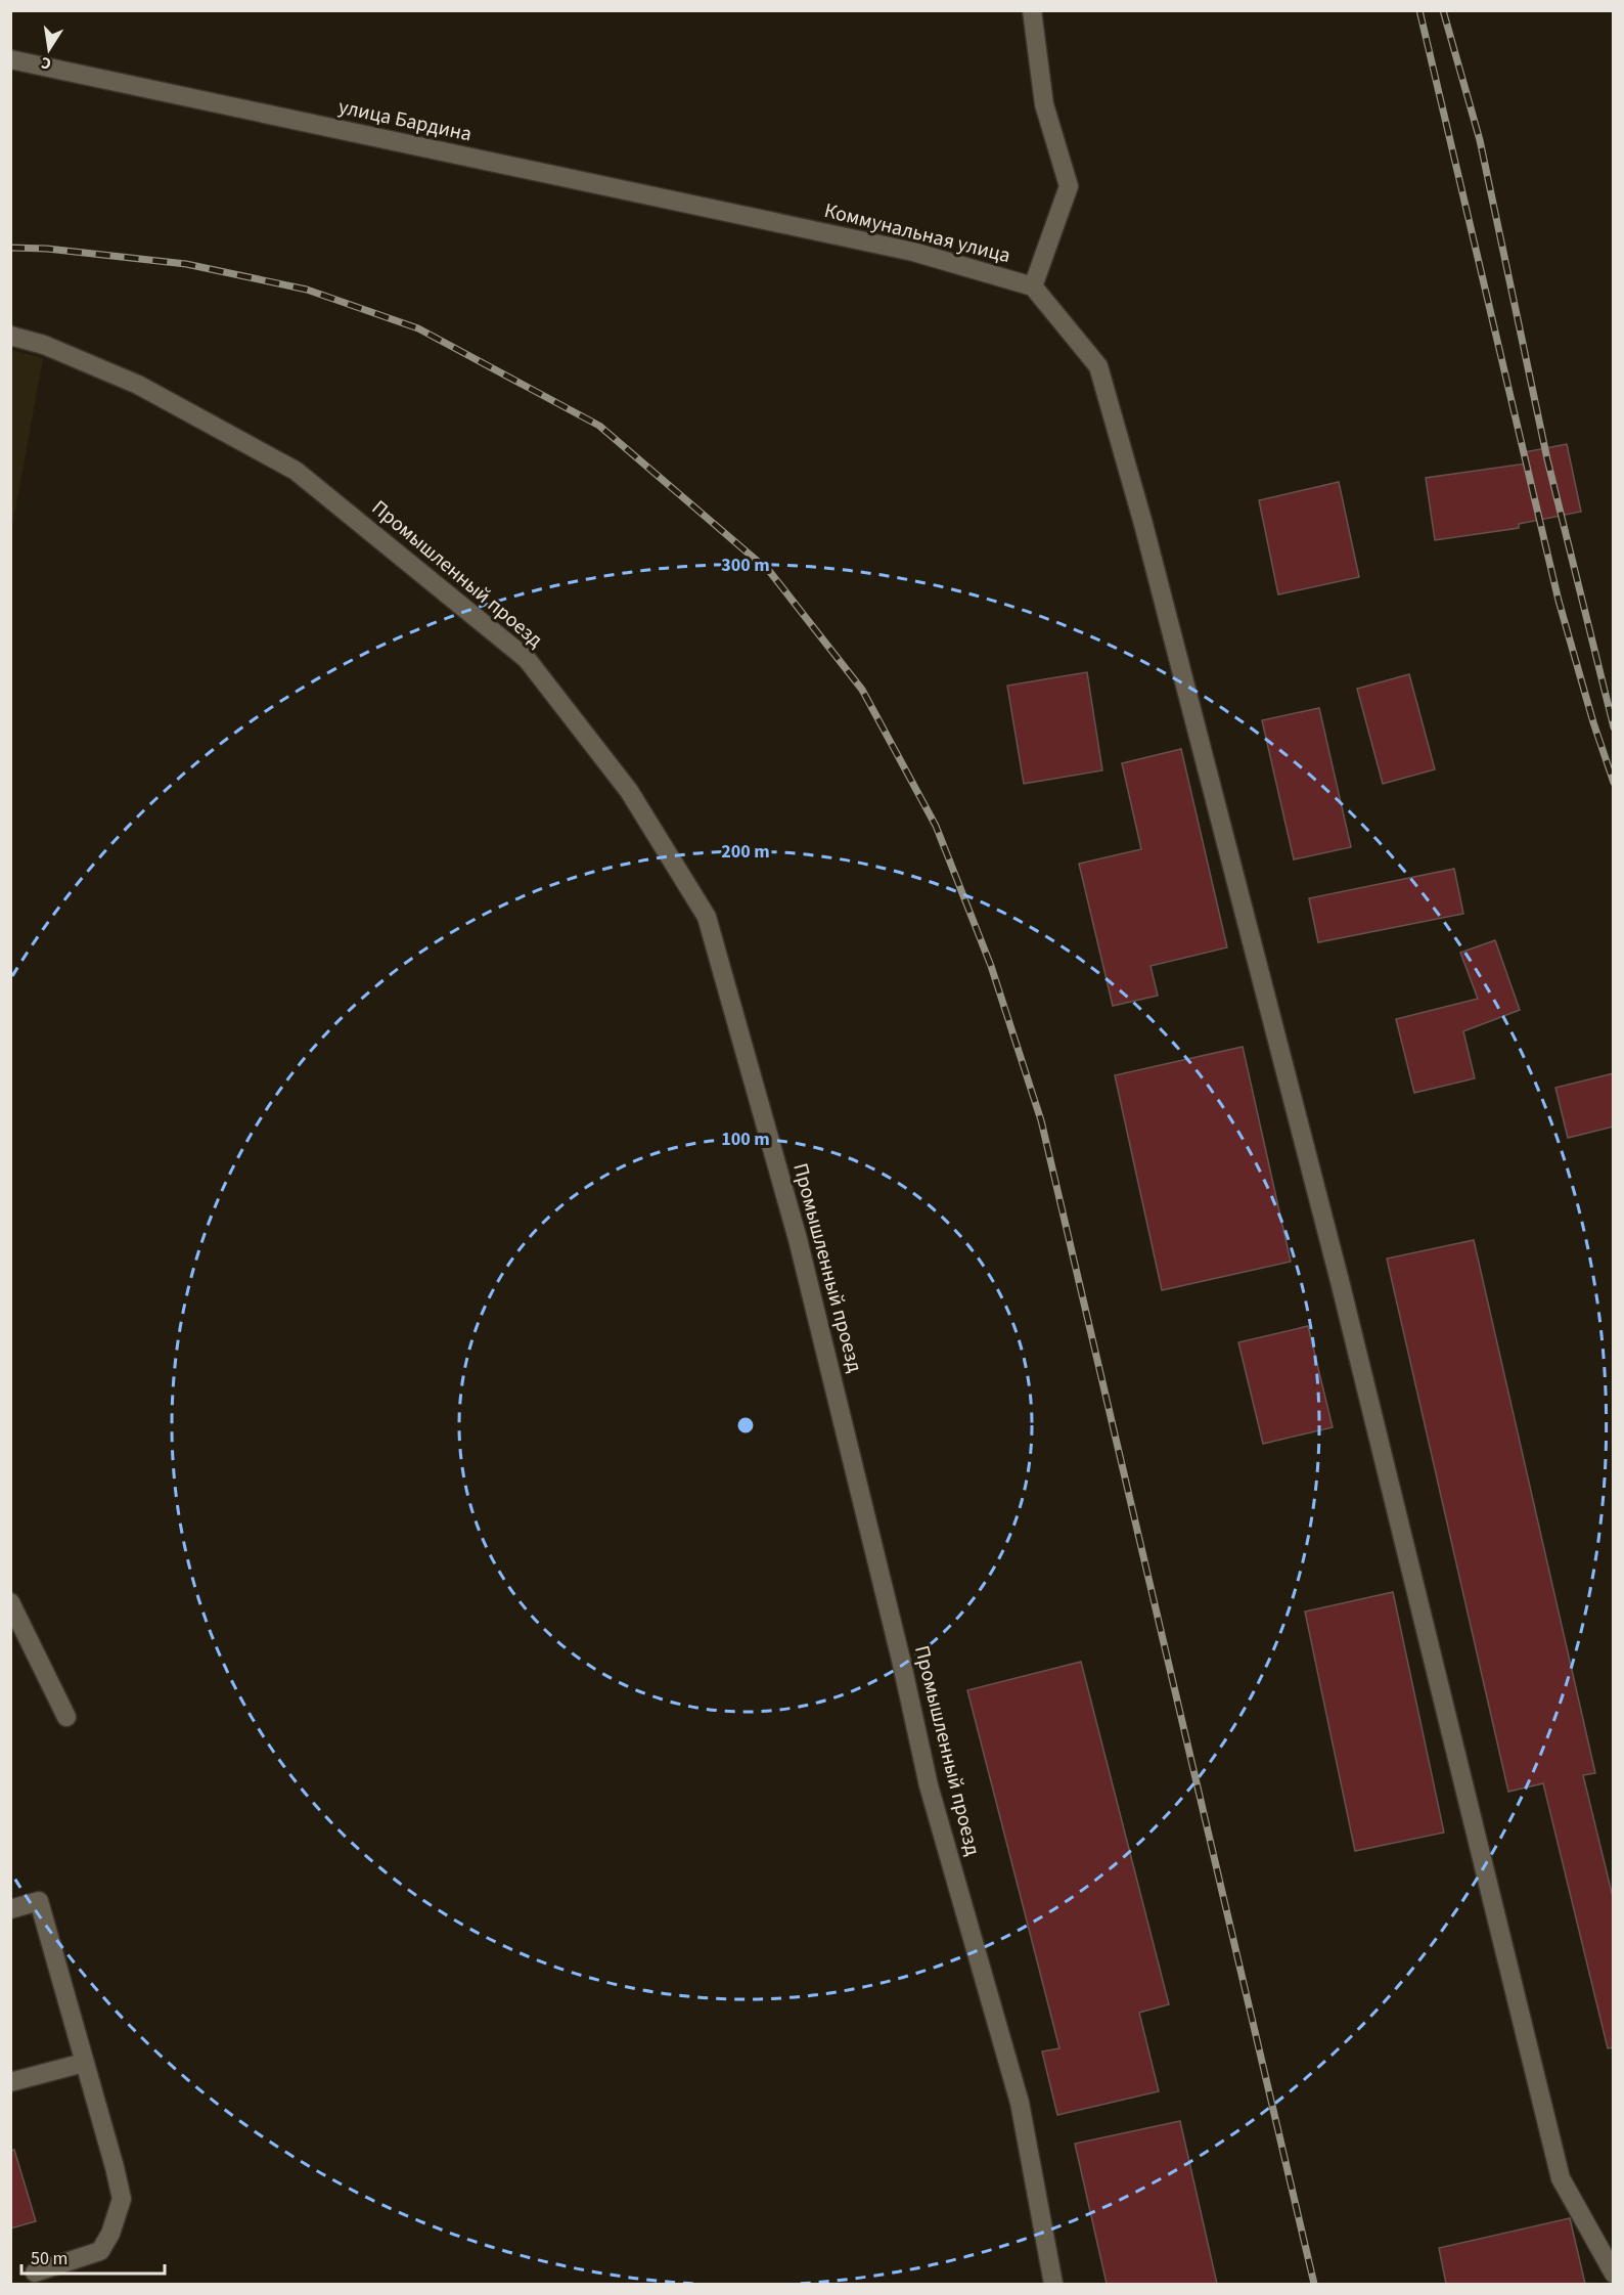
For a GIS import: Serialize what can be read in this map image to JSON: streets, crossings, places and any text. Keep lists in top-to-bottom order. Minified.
{"streets":{"street":["улица Бардина","Коммунальная улица","Промышленный проезд"]},"crossings":[["улица Бардина","Коммунальная улица"]],"scale_bar":"50 m","north":"bottom","rings":["300 m","200 m","100 m"]}
